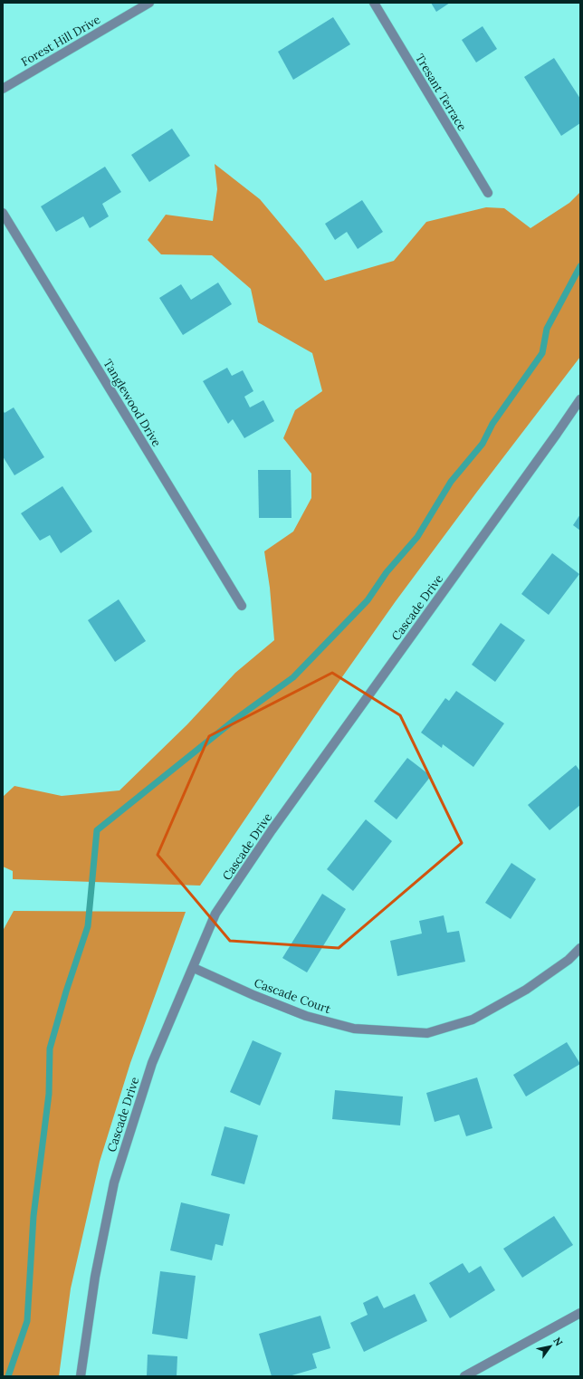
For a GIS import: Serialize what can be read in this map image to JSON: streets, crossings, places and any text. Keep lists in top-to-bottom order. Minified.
{"streets":{"street":["Forest Hill Drive","Tresant Terrace","Tanglewood Drive","Cascade Drive","Cascade Court"]},"crossings":[["Cascade Drive","Cascade Court"]],"north":"top right"}
